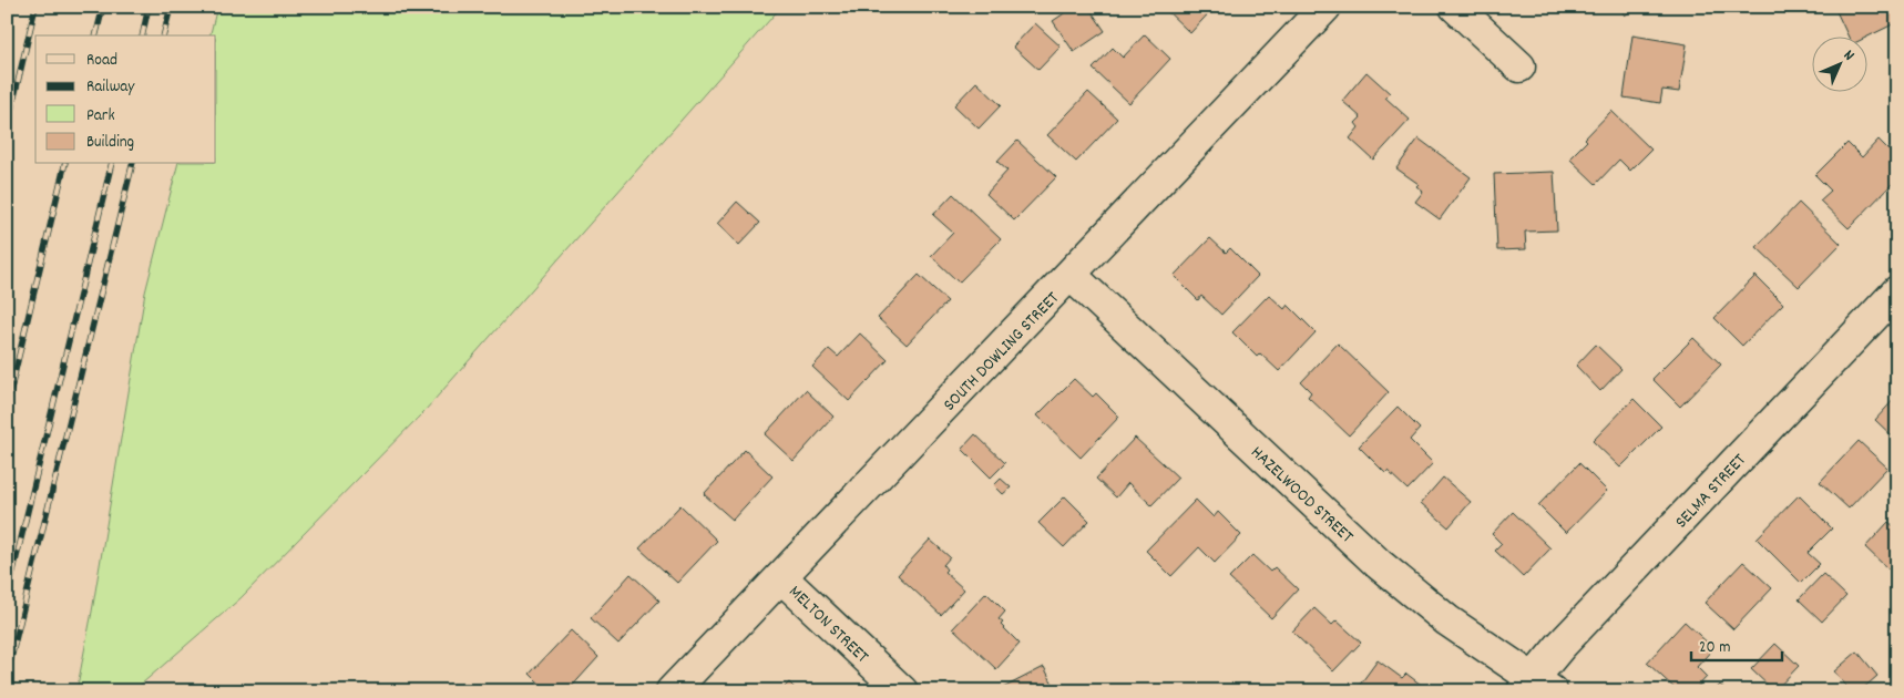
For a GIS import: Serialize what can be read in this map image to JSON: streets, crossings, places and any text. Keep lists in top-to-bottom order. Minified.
{"streets":{"street":["SOUTH DOWLING STREET","SELMA STREET","HAZELWOOD STREET","MELTON STREET"]},"crossings":[["SOUTH DOWLING STREET","HAZELWOOD STREET"],["SOUTH DOWLING STREET","MELTON STREET"],["SELMA STREET","HAZELWOOD STREET"]],"legend":["Road","Railway","Park","Building"],"scale_bar":"20 m","north":"top right"}
